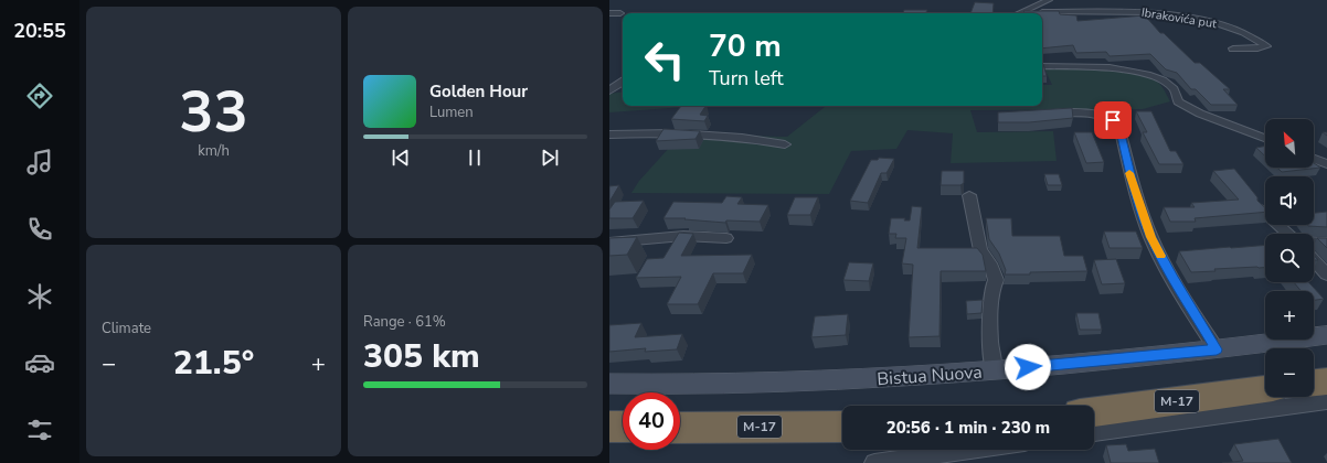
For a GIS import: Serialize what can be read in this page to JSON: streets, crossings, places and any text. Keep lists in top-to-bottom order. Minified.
{"streets":{"highway":["M-17"],"street":["Ibrakovića put","Bistua Nuova"]},"north":"top left","page":{"tabs":"20:55","tile":[["33","km/h"],"Climate",["Range · 61%","305 km"]],"turn":["70 m","Turn left"],"song":["Golden Hour","Lumen"],"map_buttons":["+","−"],"heat":["−","21.5°","+"],"limit":"40","trip":"20:56 · 1 min · 230 m"}}
